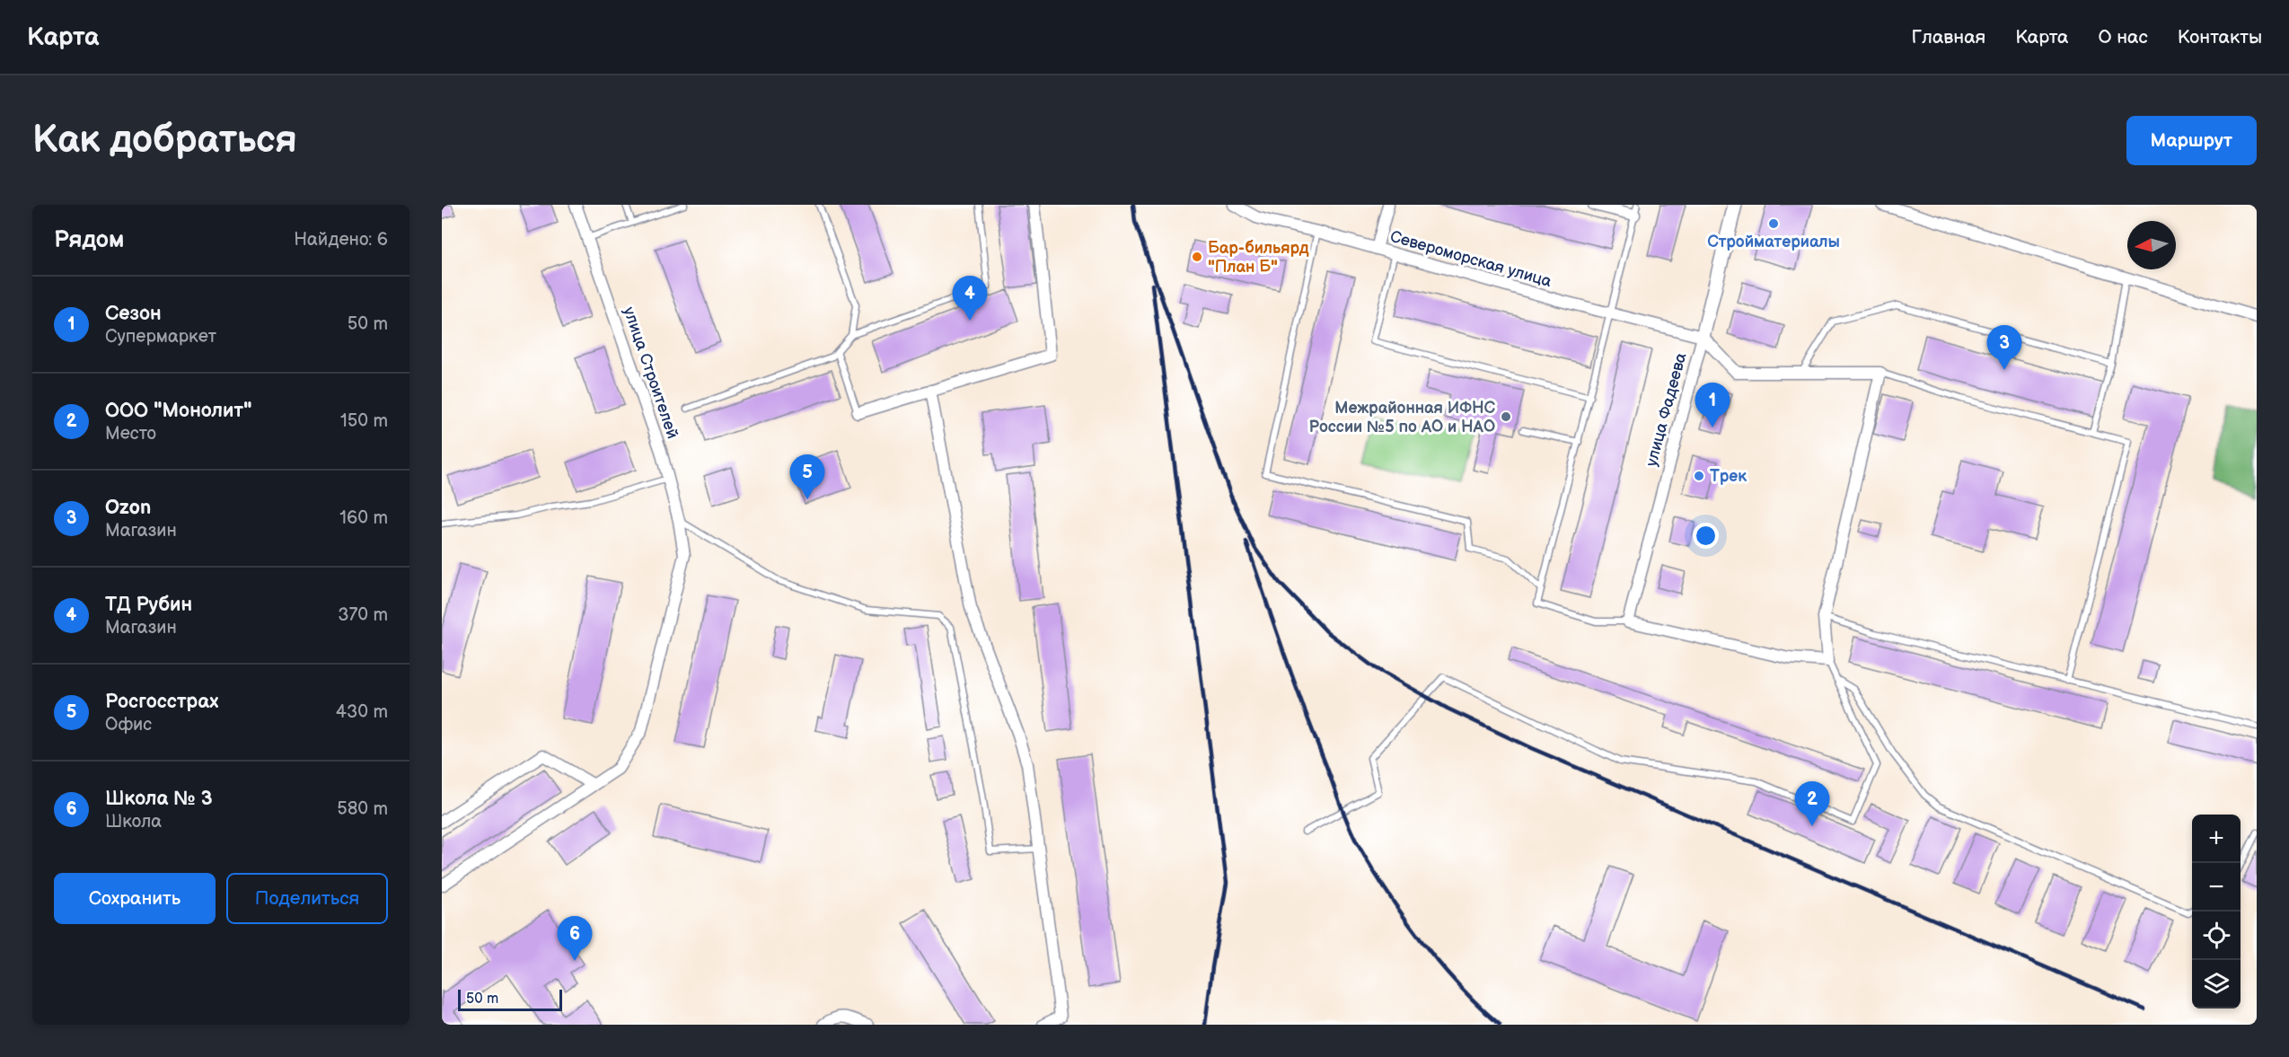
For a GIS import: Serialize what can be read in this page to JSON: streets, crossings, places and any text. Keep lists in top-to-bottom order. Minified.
{"streets":{"street":["Североморская улица","улица Строителей","улица Фадеева"]},"crossings":[["Североморская улица","улица Фадеева"]],"places":["Стройматериалы","Бар-бильярд \"План Б\"","Межрайонная ИФНС России №5 по АО и НАО","Трек"],"scale_bar":"50 m","north":"left","page":{"header":"Карта","nav":["Главная","Карта","О нас","Контакты"],"buttons":["Маршрут",["Сохранить","Поделиться"]],"title":"Как добраться","heading":["Рядом","Найдено: 6"],"list":[{"mark":"1","name":"Сезон","note":"Супермаркет","value":"50 m"},{"mark":"2","name":"ООО \"Монолит\"","note":"Место","value":"150 m"},{"mark":"3","name":"Ozon","note":"Магазин","value":"160 m"},{"mark":"4","name":"ТД Рубин","note":"Магазин","value":"370 m"},{"mark":"5","name":"Росгосстрах","note":"Офис","value":"430 m"},{"mark":"6","name":"Школа № 3","note":"Школа","value":"580 m"}],"pins":["4","3","1","5","2","6"],"map_buttons":["+","−"],"scale":"50 m"}}
